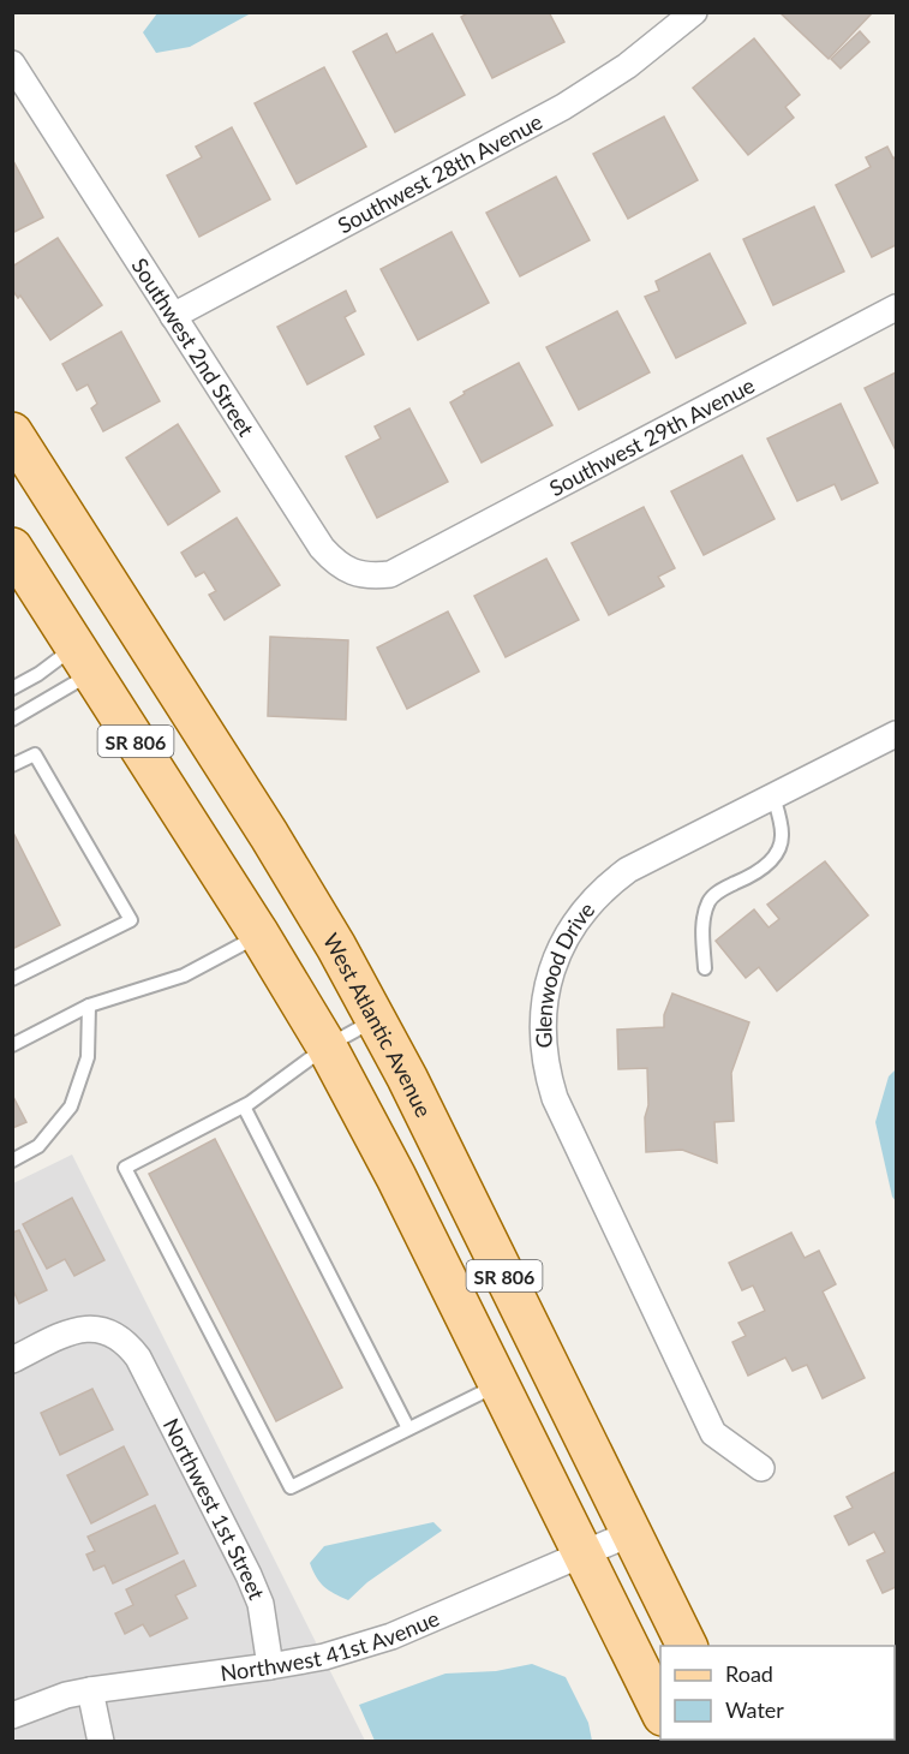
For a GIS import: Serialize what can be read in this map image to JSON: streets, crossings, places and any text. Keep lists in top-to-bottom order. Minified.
{"streets":{"main road":["SR 806","West Atlantic Avenue"],"street":["Southwest 28th Avenue","Southwest 2nd Street","Southwest 29th Avenue","Glenwood Drive","Northwest 1st Street","Northwest 41st Avenue"]},"crossings":[["Southwest 28th Avenue","Southwest 2nd Street"],["Southwest 2nd Street","Southwest 29th Avenue"],["SR 806","Northwest 41st Avenue"],["West Atlantic Avenue","Northwest 41st Avenue"],["Northwest 1st Street","Northwest 41st Avenue"]],"legend":["Road","Water"]}
